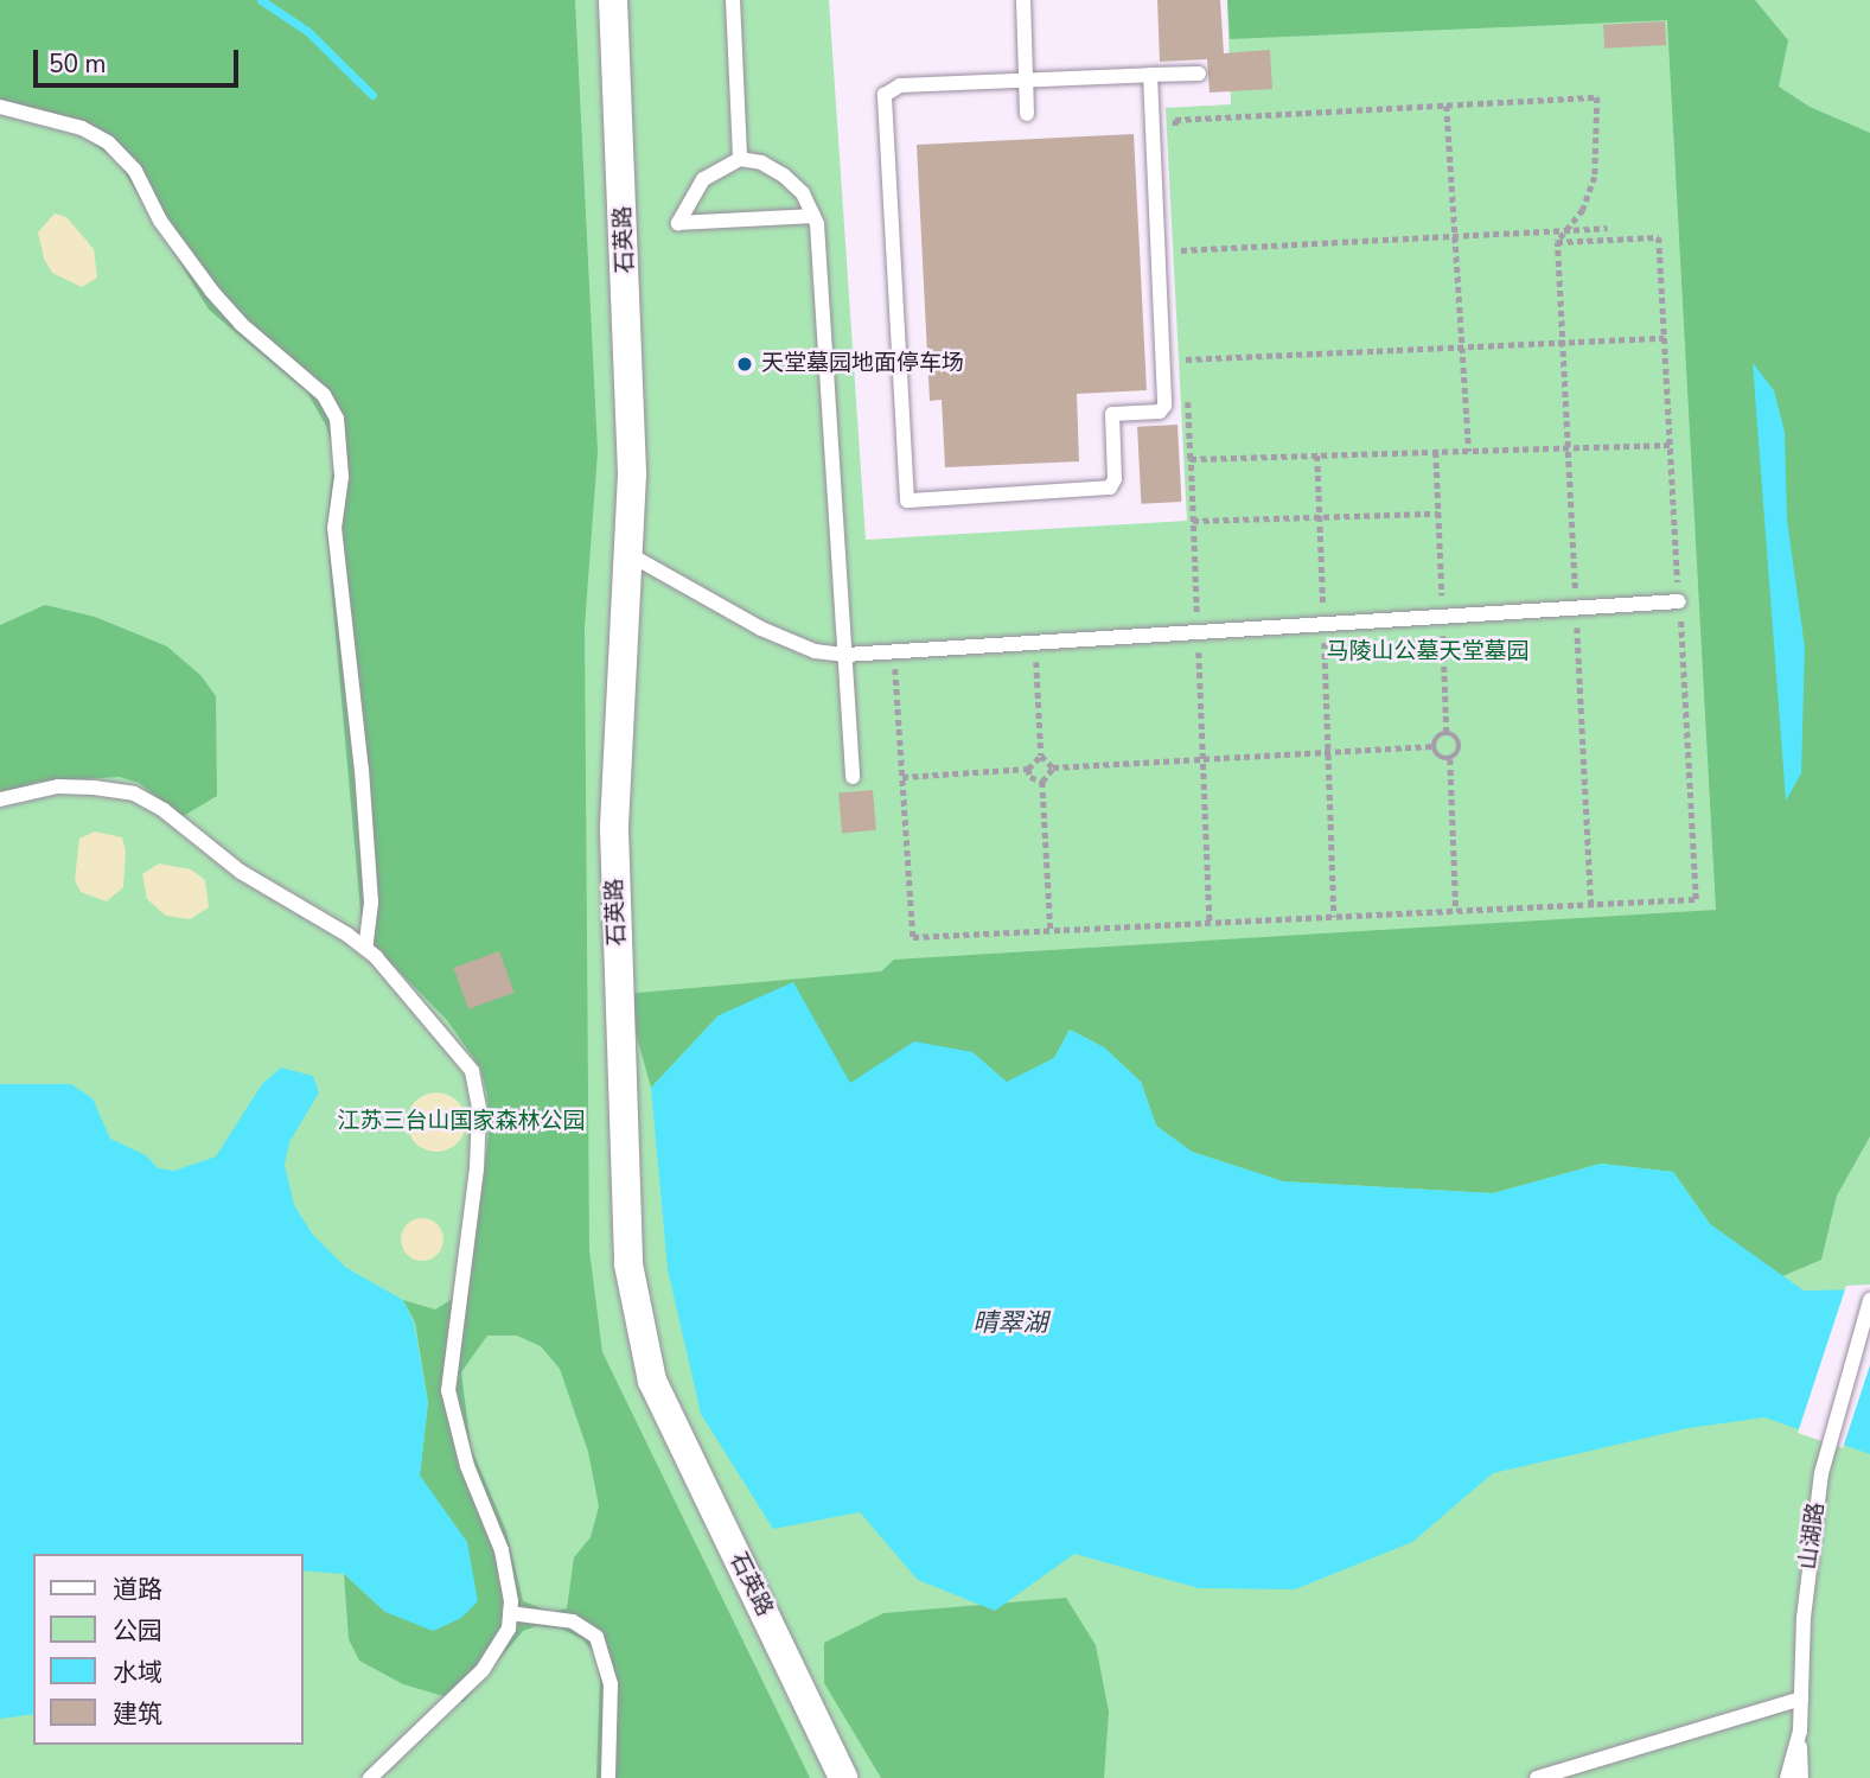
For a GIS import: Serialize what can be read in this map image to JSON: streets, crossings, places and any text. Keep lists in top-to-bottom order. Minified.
{"streets":{"street":["石英路"],"lane":["山湖路"]},"water":["晴翠湖"],"parks":["马陵山公墓天堂墓园","江苏三台山国家森林公园"],"places":["天堂墓园地面停车场"],"legend":["道路","公园","水域","建筑"],"scale_bar":"50 m"}
